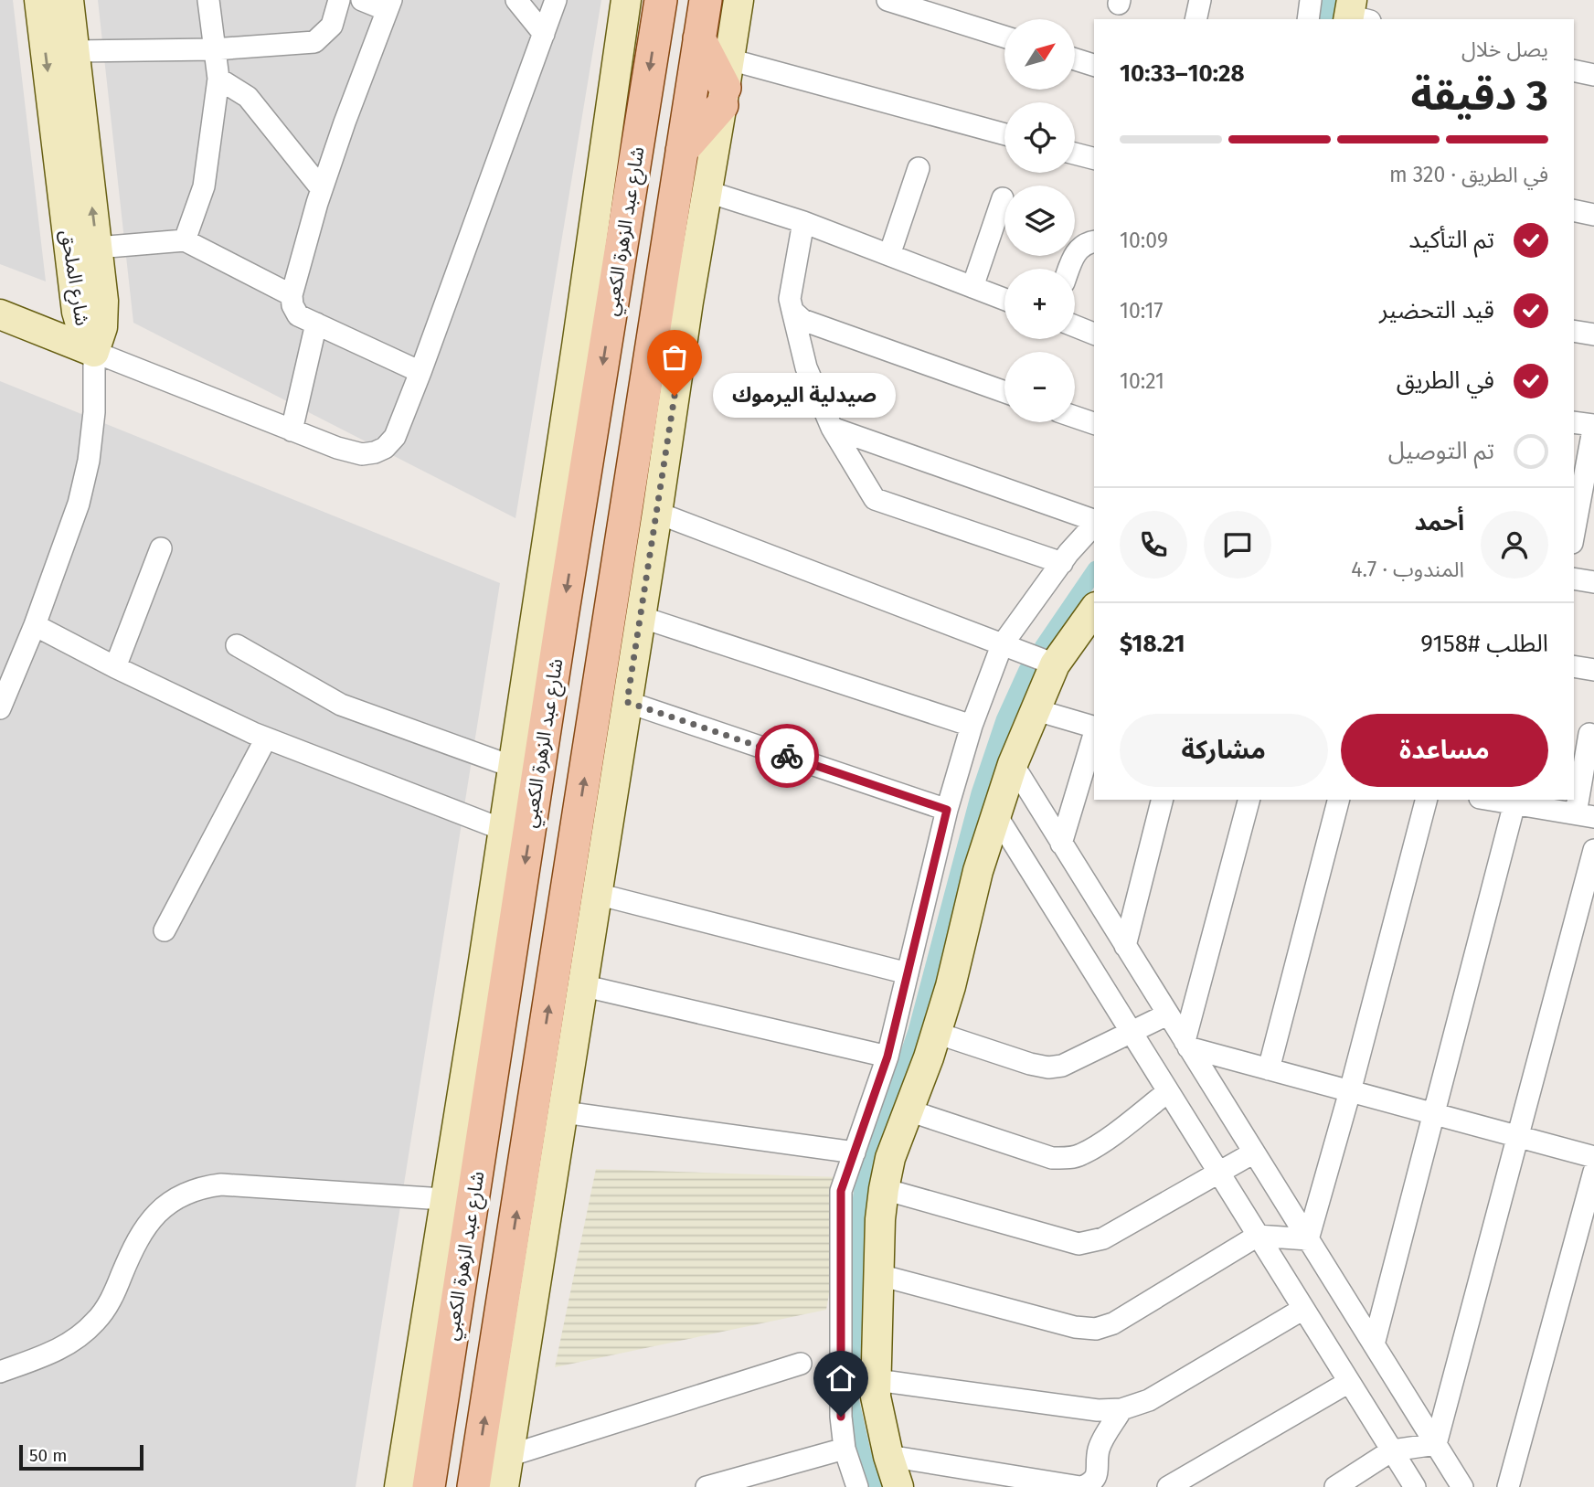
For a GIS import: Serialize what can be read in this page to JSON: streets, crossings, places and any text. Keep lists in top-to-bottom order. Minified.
{"streets":{"main road":["شارع عبد الزهرة الكعبي"],"street":["شارع الملحق"]},"places":["صيدلية اليرموك"],"scale_bar":"50 m","north":"top right","page":{"map_buttons":["+","−"],"heading":["3 دقيقة","يصل خلال","10:28–10:33"],"panel":["أحمد","المندوب · 4.7","الطلب #9158","$18.21"],"bar":"في الطريق · 320 m","list":[["تم التأكيد","10:09"],["قيد التحضير","10:17"],["في الطريق","10:21"],"تم التوصيل"],"bubble":"صيدلية اليرموك","buttons":["مساعدة","مشاركة"],"scale":"50 m"}}
